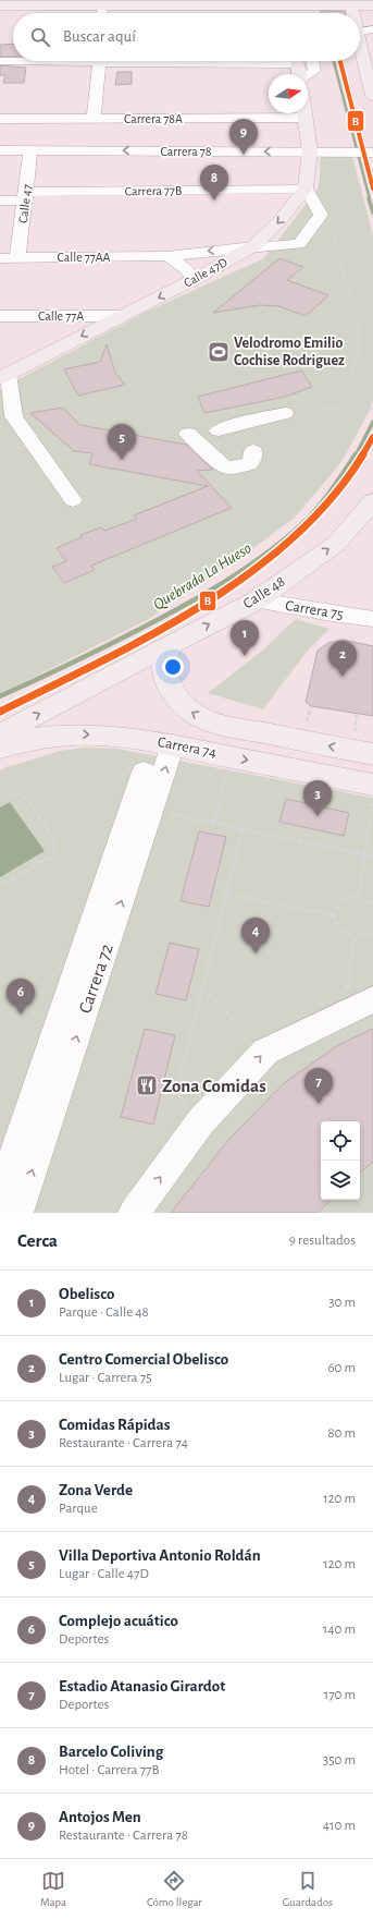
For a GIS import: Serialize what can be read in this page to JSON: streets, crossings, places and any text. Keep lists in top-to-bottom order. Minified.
{"streets":{"main road":["Calle 47D","Calle 48","Carrera 74"],"street":["Carrera 78A","Carrera 78","Carrera 77B","Calle 47","Calle 77AA","Calle 77A","Carrera 75","Carrera 72"]},"crossings":[["Carrera 78","Calle 47"],["Carrera 77B","Calle 47"],["Carrera 77B","Calle 77AA"],["Carrera 77B","Calle 47D"],["Calle 47","Calle 77AA"],["Calle 77AA","Calle 47D"],["Calle 47D","Calle 77A"],["Calle 48","Carrera 75"],["Calle 48","Carrera 74"],["Carrera 74","Carrera 72"]],"one_way":["Carrera 78","Calle 47D","Calle 48"],"water":["Quebrada La Hueso"],"places":{"sports":["Velodromo Emilio Cochise Rodriguez"],"restaurant":["Zona Comidas"]},"lines":["transit line B"],"north":"right","page":{"search":"Buscar aquí","pins":["9","8","5","1","2","3","4","6","7"],"heading":["Cerca","9 resultados"],"list":[{"mark":"1","name":"Obelisco","note":"Parque · Calle 48","value":"30 m"},{"mark":"2","name":"Centro Comercial Obelisco","note":"Lugar · Carrera 75","value":"60 m"},{"mark":"3","name":"Comidas Rápidas","note":"Restaurante · Carrera 74","value":"80 m"},{"mark":"4","name":"Zona Verde","note":"Parque","value":"120 m"},{"mark":"5","name":"Villa Deportiva Antonio Roldán","note":"Lugar · Calle 47D","value":"120 m"},{"mark":"6","name":"Complejo acuático","note":"Deportes","value":"140 m"},{"mark":"7","name":"Estadio Atanasio Girardot","note":"Deportes","value":"170 m"},{"mark":"8","name":"Barcelo Coliving","note":"Hotel · Carrera 77B","value":"350 m"},{"mark":"9","name":"Antojos Men","note":"Restaurante · Carrera 78","value":"410 m"}],"nav":["Mapa","Cómo llegar","Guardados"]}}
